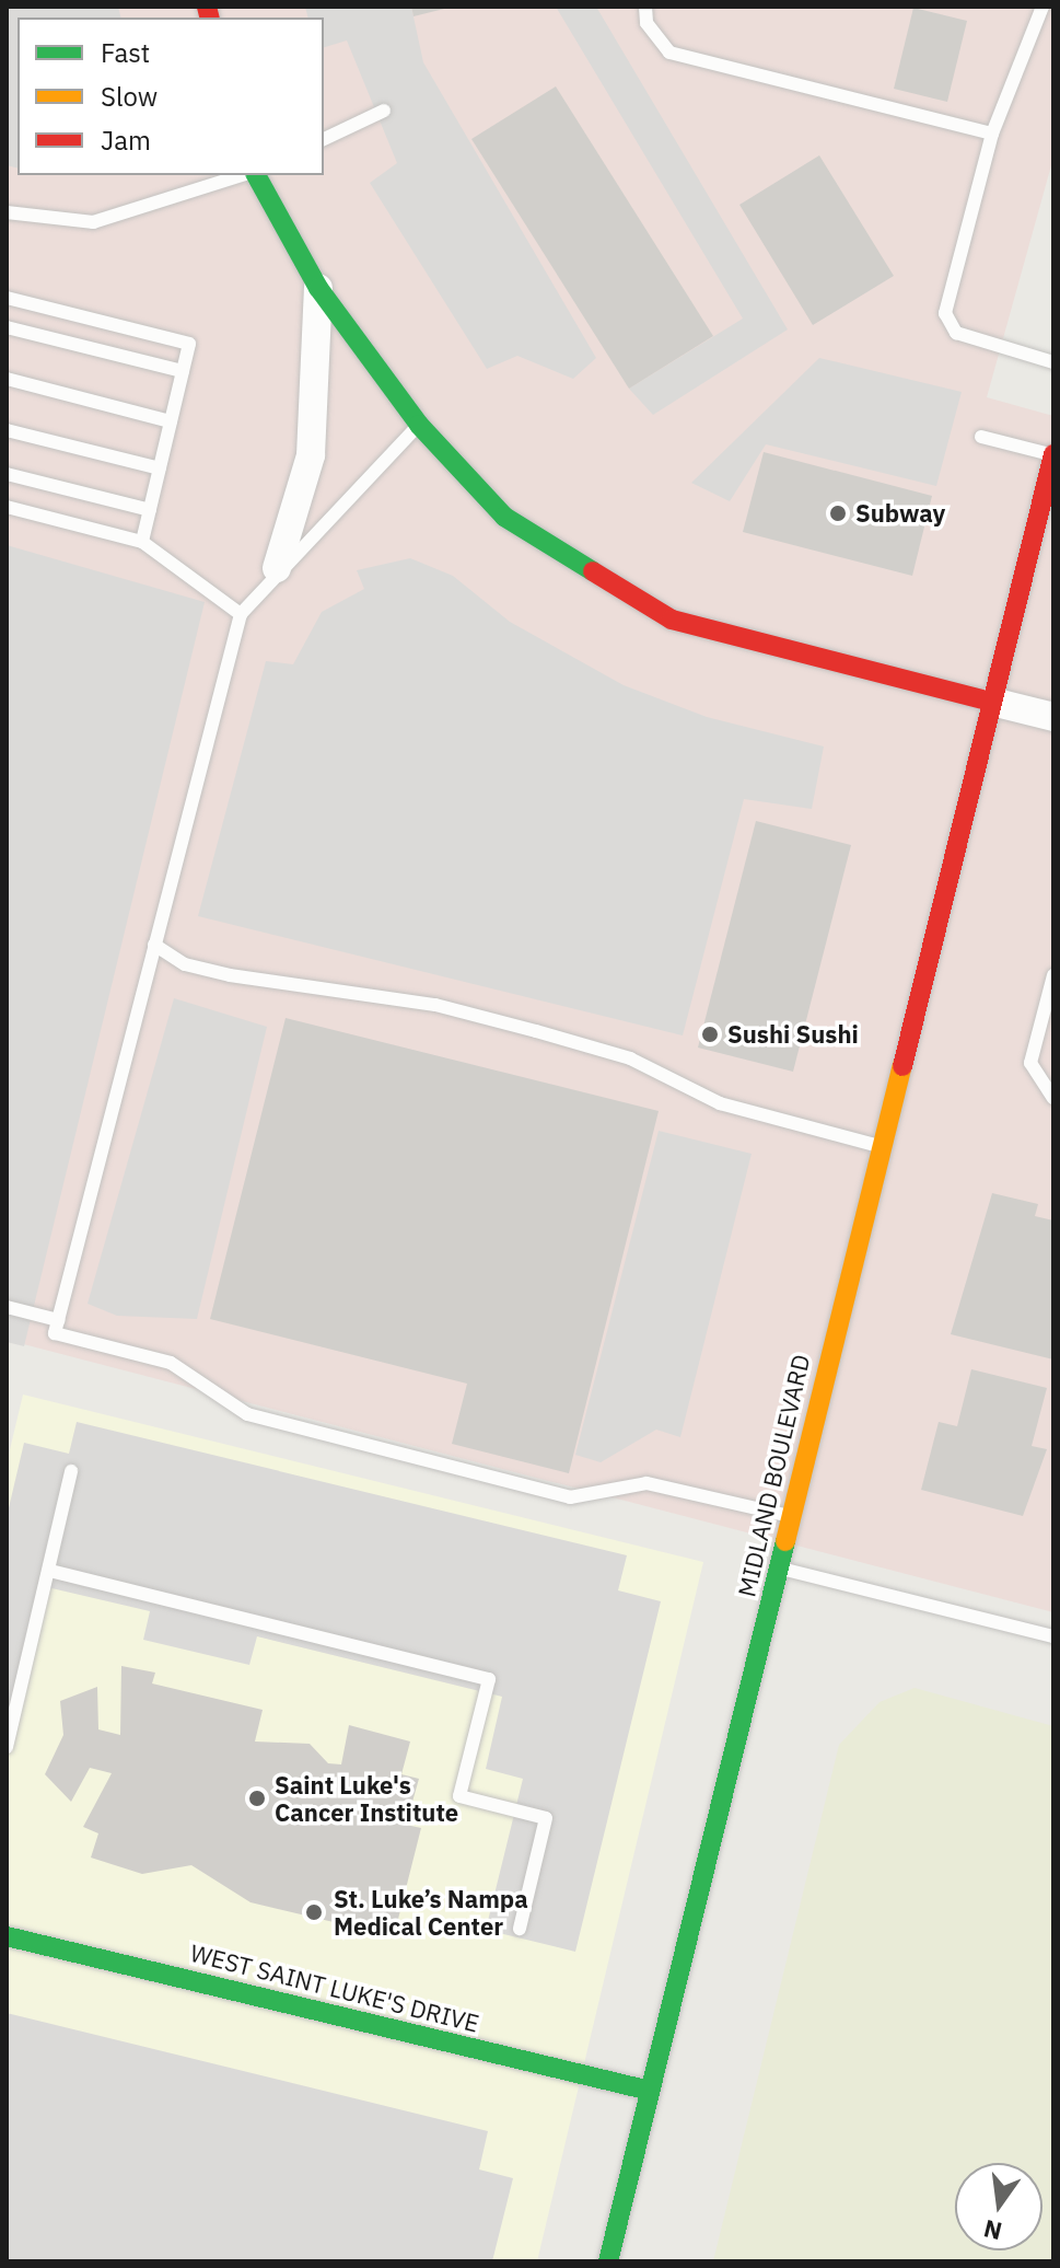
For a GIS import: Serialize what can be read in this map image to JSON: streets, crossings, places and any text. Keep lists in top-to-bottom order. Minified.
{"streets":{"main road":["MIDLAND BOULEVARD","WEST SAINT LUKE'S DRIVE"]},"crossings":[["MIDLAND BOULEVARD","WEST SAINT LUKE'S DRIVE"]],"places":["Subway","Sushi Sushi","Saint Luke's Cancer Institute","St. Luke’s Nampa Medical Center"],"legend":["Fast","Slow","Jam"],"north":"bottom"}
